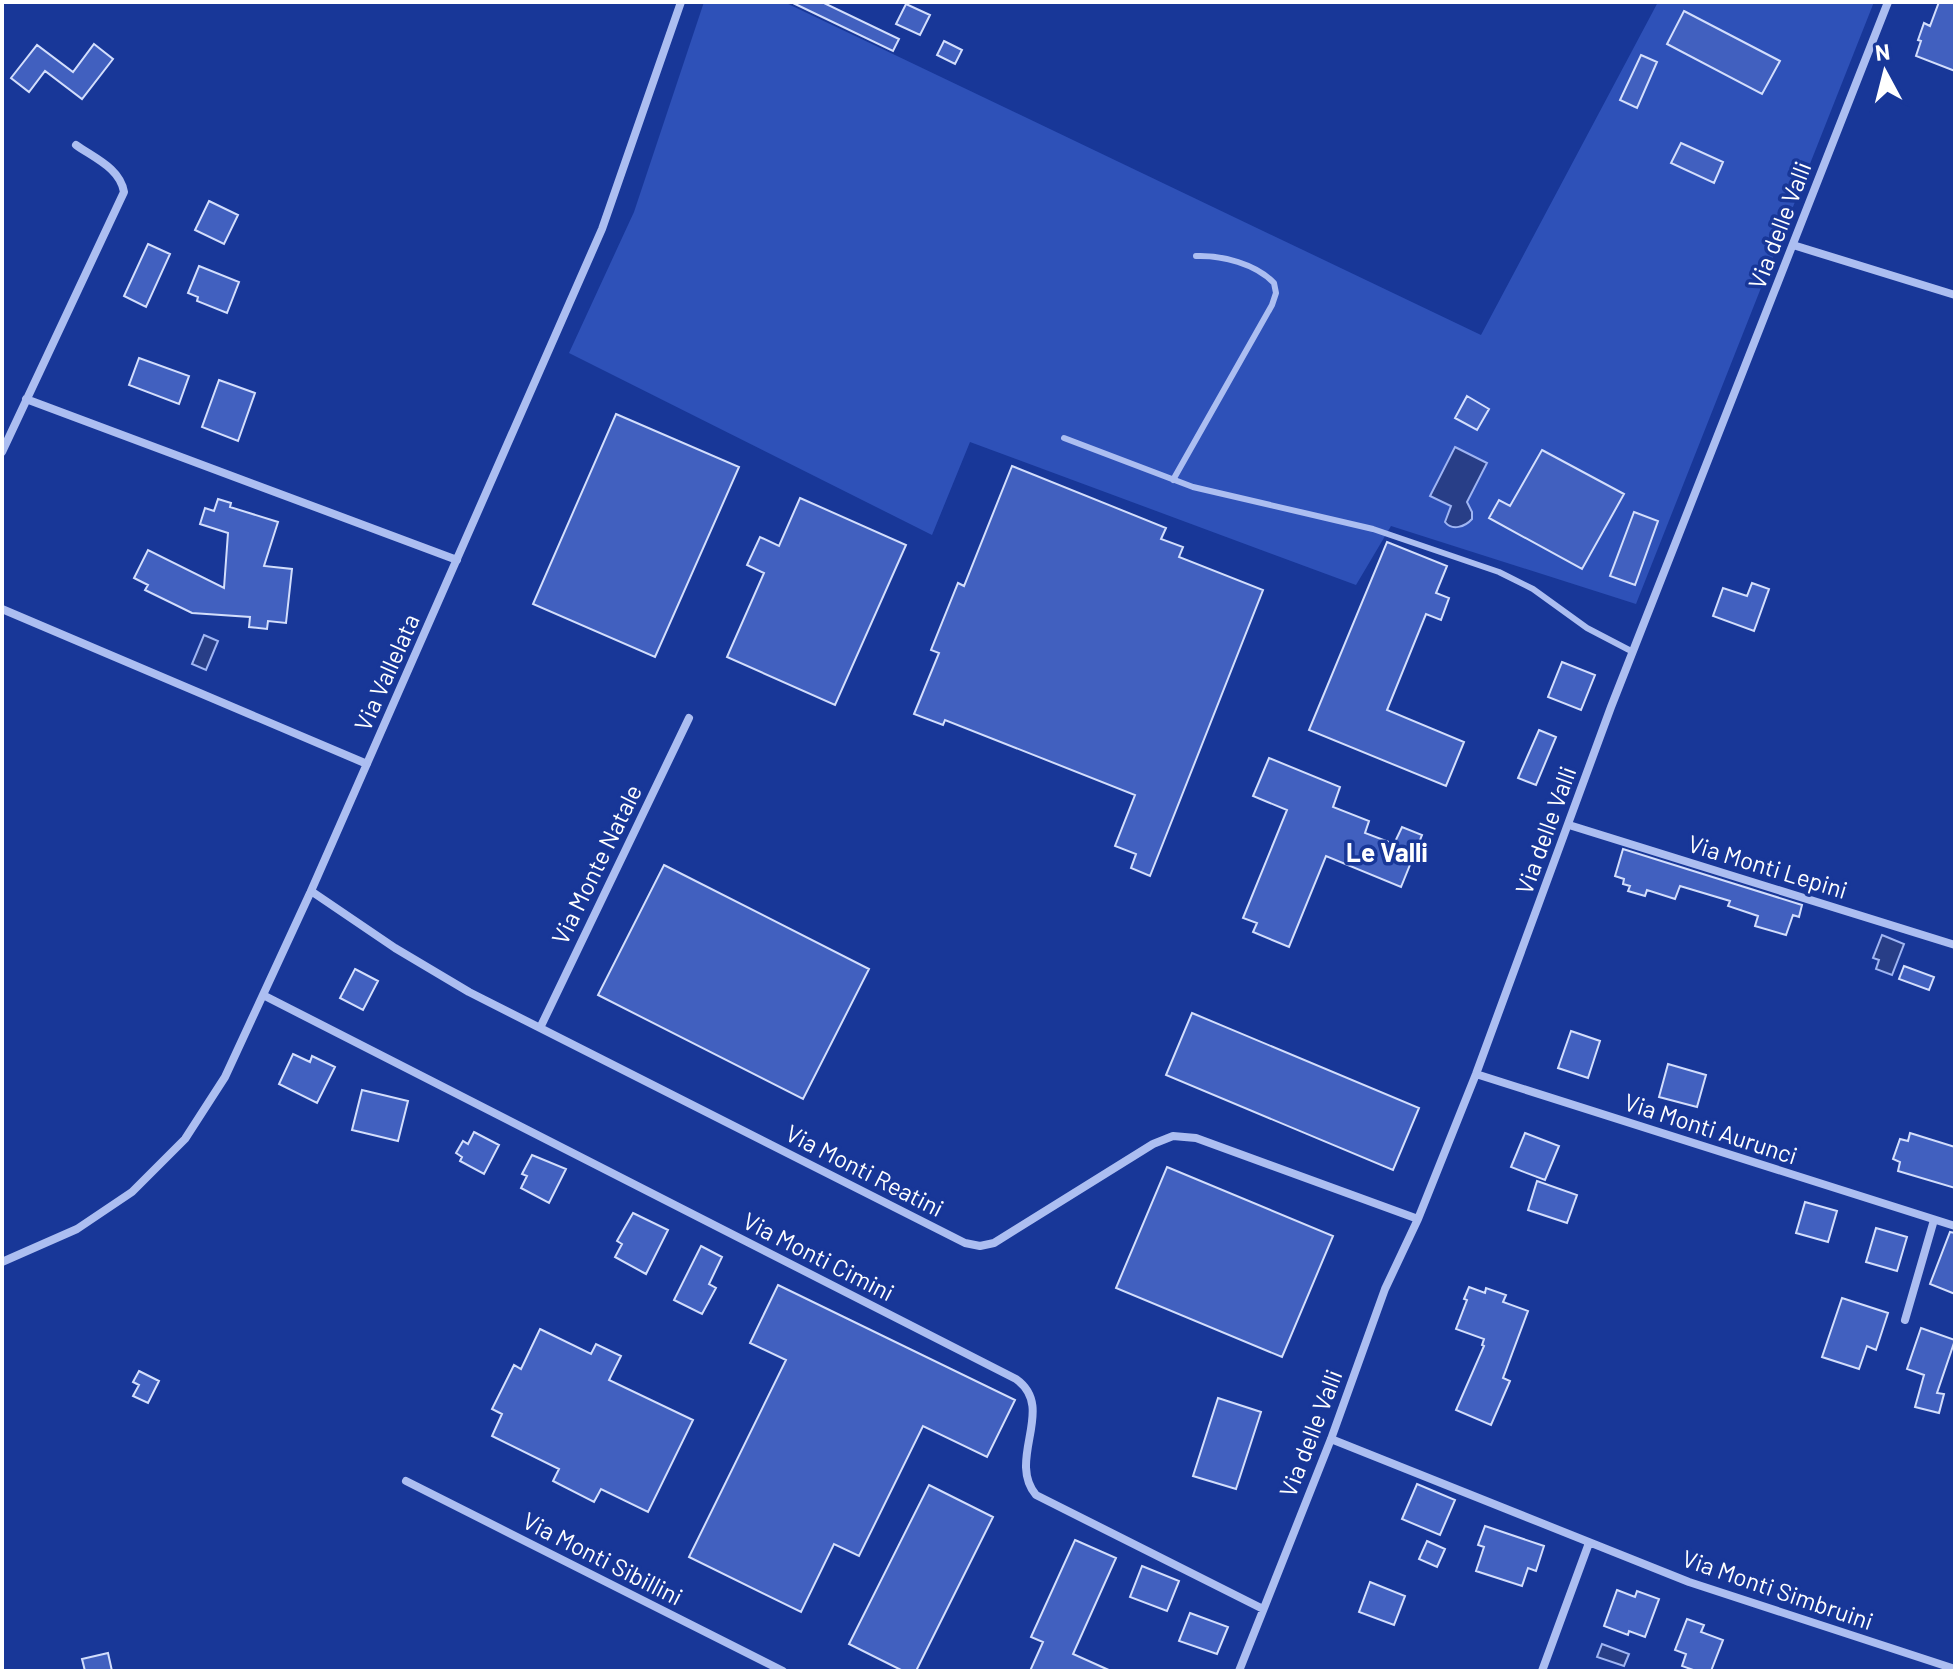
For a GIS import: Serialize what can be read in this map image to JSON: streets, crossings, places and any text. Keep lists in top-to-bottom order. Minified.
{"streets":{"street":["Via delle Valli","Via Vallelata","Via Monte Natale","Via Monti Lepini","Via Monti Aurunci","Via Monti Reatini","Via Monti Cimini","Via Monti Sibillini","Via Monti Simbruini"]},"crossings":[["Via delle Valli","Via Monti Lepini"],["Via delle Valli","Via Monti Aurunci"],["Via delle Valli","Via Monti Reatini"],["Via delle Valli","Via Monti Cimini"],["Via delle Valli","Via Monti Simbruini"],["Via Vallelata","Via Monti Reatini"],["Via Vallelata","Via Monti Cimini"],["Via Monte Natale","Via Monti Reatini"]],"districts":["Le Valli"],"north":"top"}
